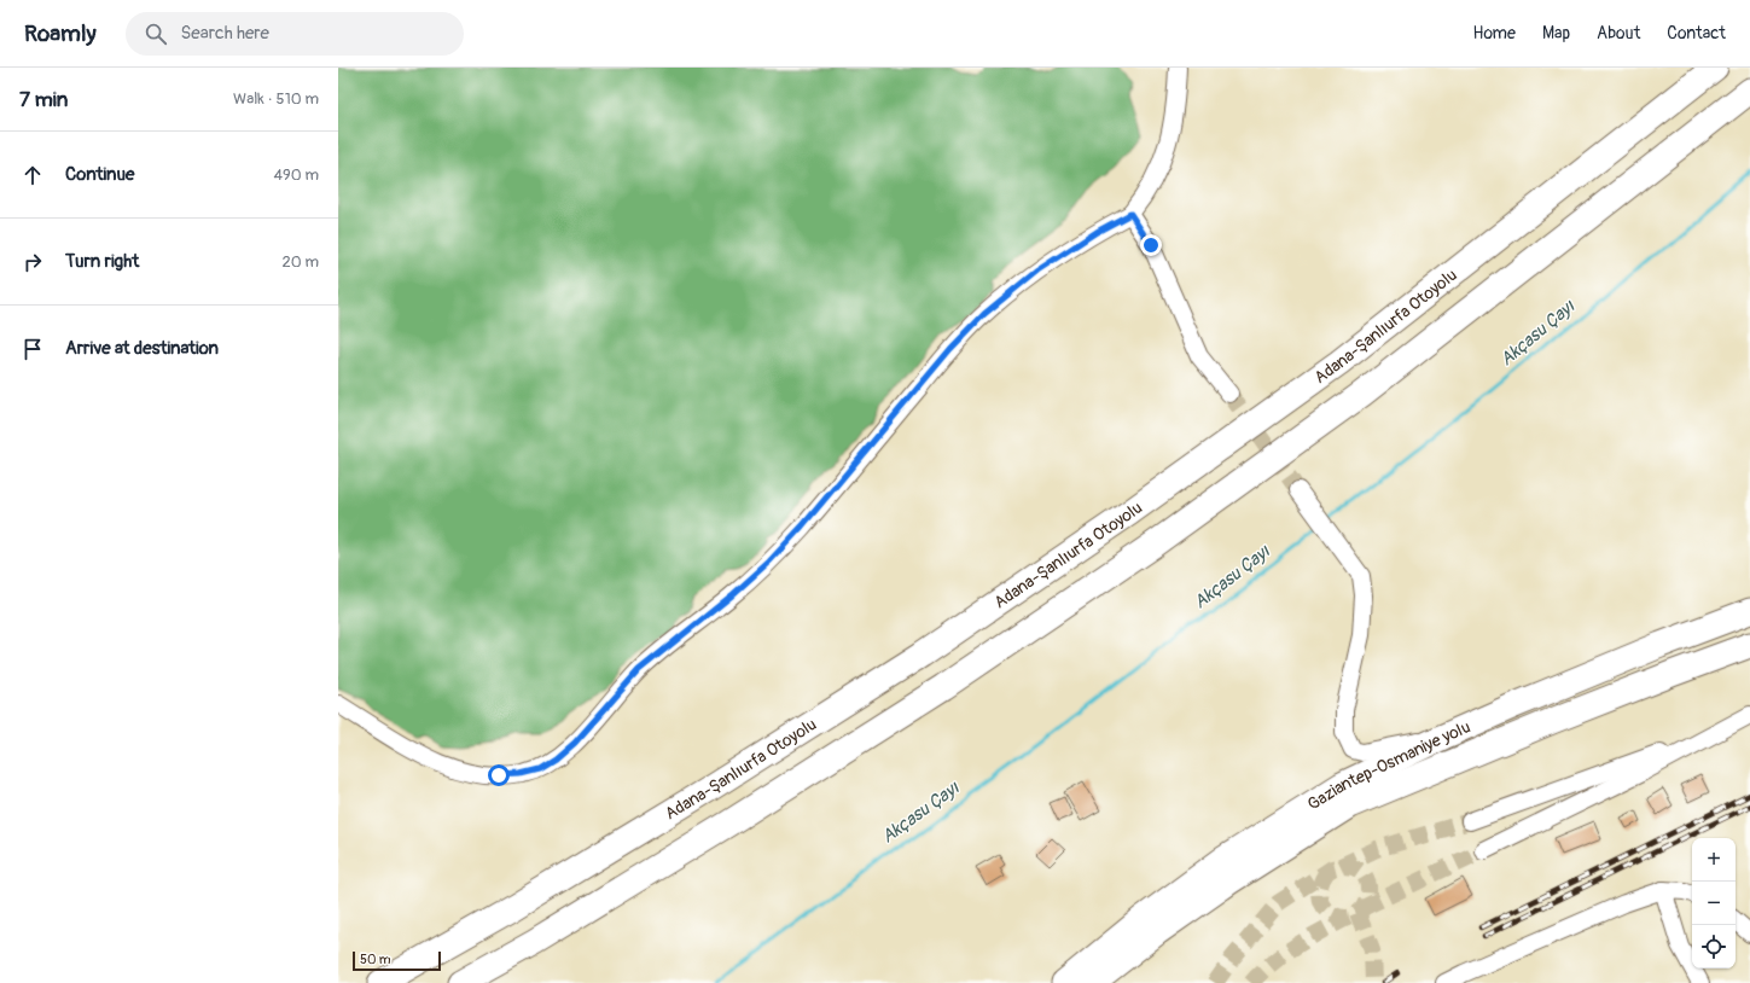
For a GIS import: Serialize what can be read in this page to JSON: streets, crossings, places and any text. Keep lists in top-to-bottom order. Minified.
{"streets":{"highway":["Adana-Şanlıurfa Otoyolu","Gaziantep-Osmaniye yolu"]},"water":["Akçasu Çayı"],"scale_bar":"50 m","page":{"header":"Roamly","search":"Search here","nav":["Home","Map","About","Contact"],"heading":["7 min","Walk · 510 m"],"list":[["Continue","490 m"],["Turn right","20 m"],"Arrive at destination"],"map_buttons":["+","−"],"scale":"50 m"}}
